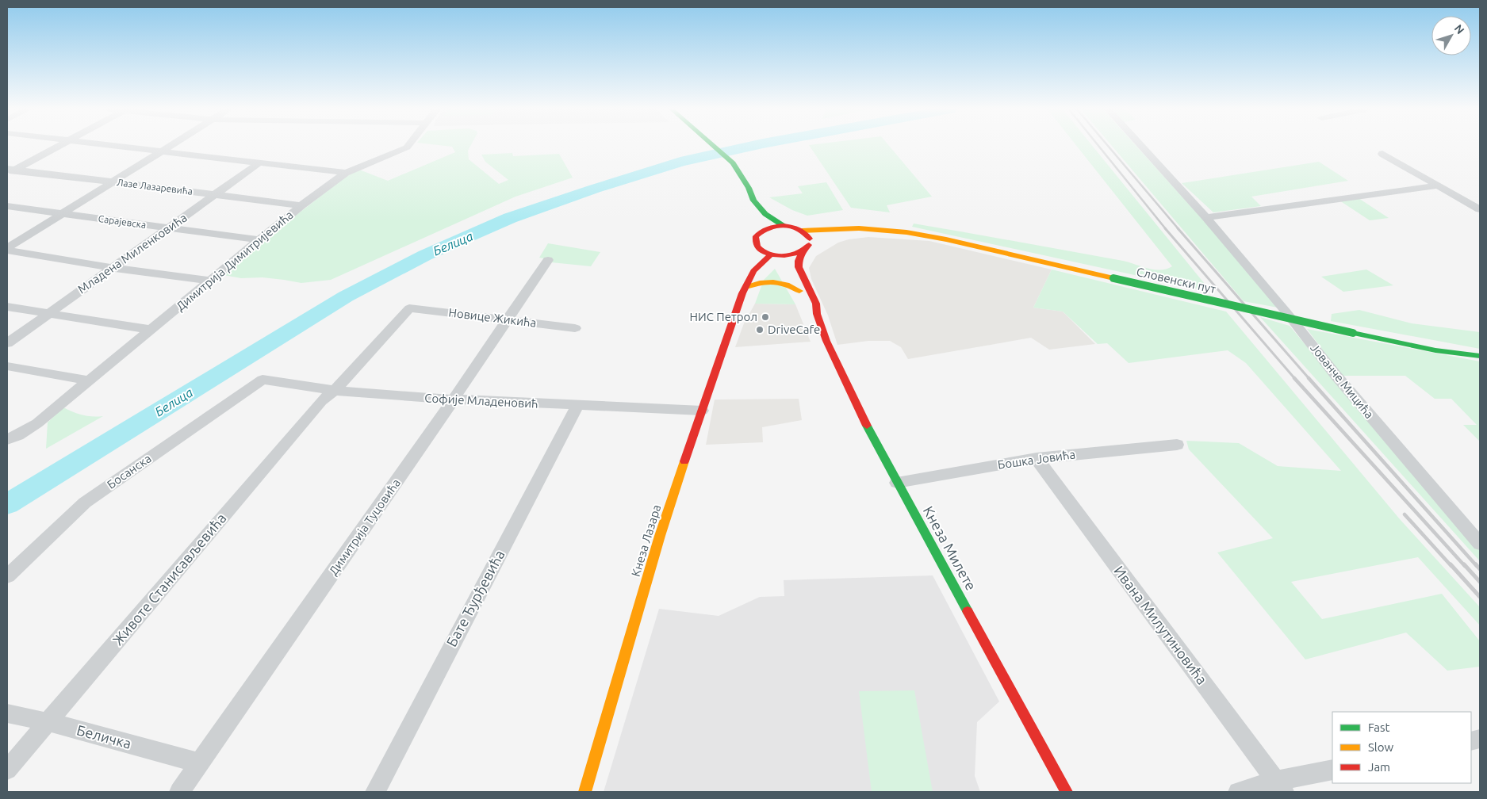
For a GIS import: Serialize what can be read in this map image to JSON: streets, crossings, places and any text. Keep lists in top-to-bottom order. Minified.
{"streets":{"street":["Лазе Лазаревића","Сарајевска","Младена Миленковића","Димитрија Димитријевића","Словенски пут","Новице Жикића","Јованче Мицића","Софије Младеновић","Бошка Јовића","Босанска","Димитрија Туцовића","Кнеза Лазара","Кнеза Милете","Животе Станисављевића","Бате Ђурђевића","Ивана Милутиновића","Беличка"]},"crossings":[["Лазе Лазаревића","Младена Миленковића"],["Лазе Лазаревића","Димитрија Димитријевића"],["Сарајевска","Младена Миленковића"],["Сарајевска","Димитрија Димитријевића"],["Новице Жикића","Димитрија Туцовића"],["Новице Жикића","Животе Станисављевића"],["Софије Младеновић","Босанска"],["Софије Младеновић","Димитрија Туцовића"],["Софије Младеновић","Кнеза Лазара"],["Софије Младеновић","Животе Станисављевића"],["Софије Младеновић","Бате Ђурђевића"],["Бошка Јовића","Кнеза Милете"],["Бошка Јовића","Ивана Милутиновића"],["Димитрија Туцовића","Беличка"],["Животе Станисављевића","Беличка"]],"water":["Белица"],"places":["НИС Петрол","DriveCafe"],"legend":["Fast","Slow","Jam"],"north":"top right"}
